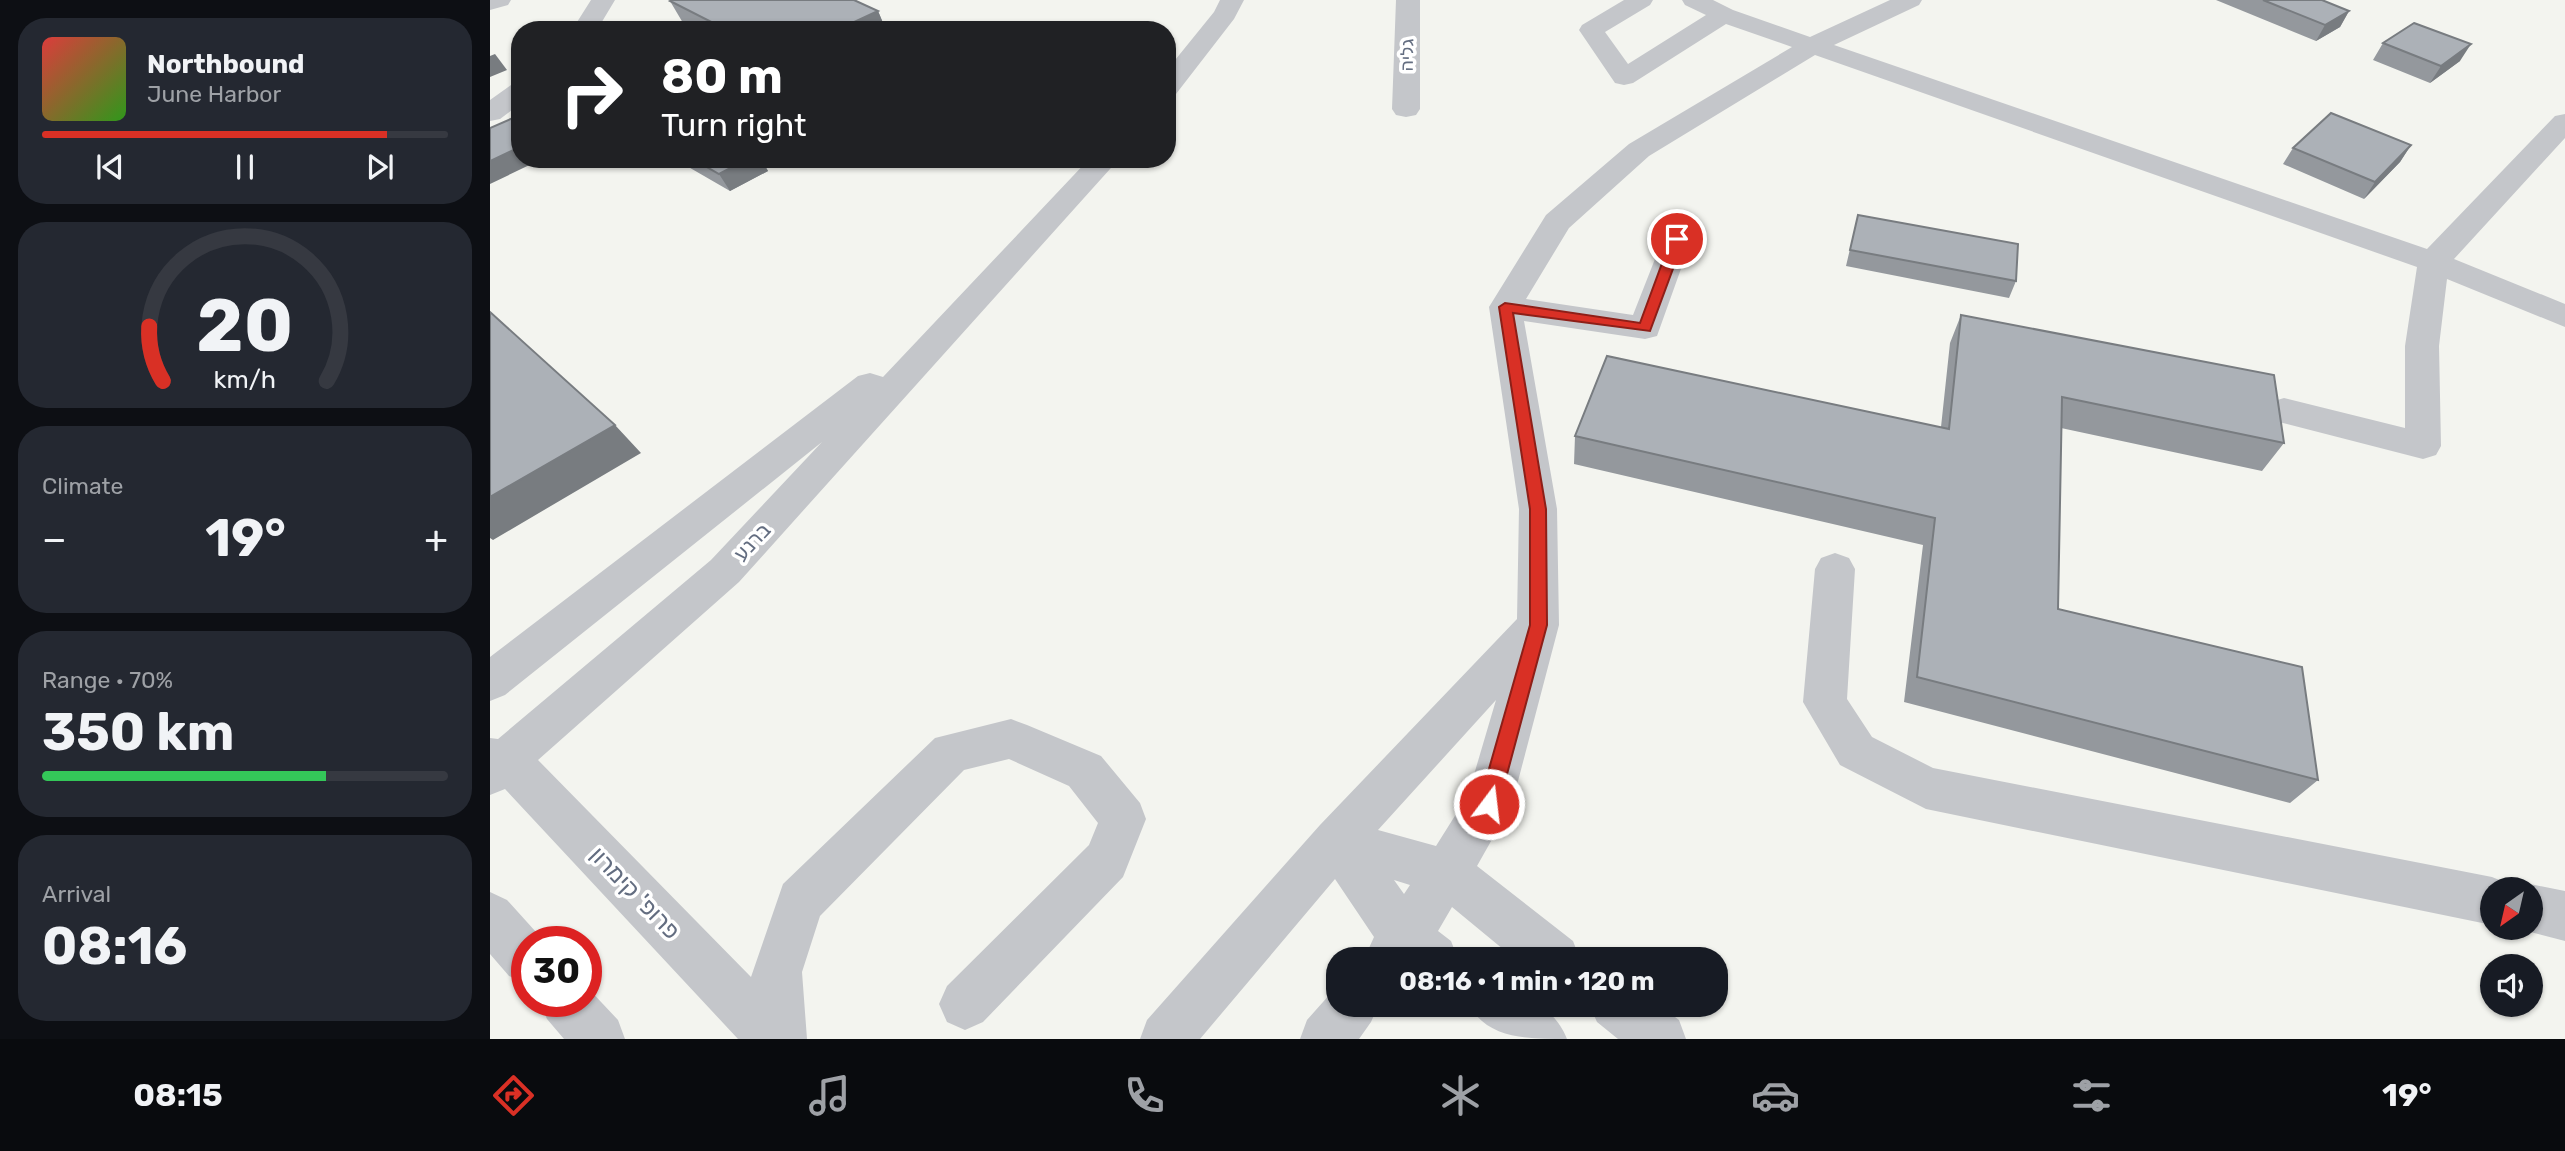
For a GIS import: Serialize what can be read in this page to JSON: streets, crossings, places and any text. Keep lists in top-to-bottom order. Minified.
{"streets":{"street":["גליה","ברנע","פרופ' קימרון"]},"crossings":[["ברנע","פרופ' קימרון"]],"north":"bottom left","page":{"turn":["80 m","Turn right"],"song":["Northbound","June Harbor"],"tile":["Climate",["Range · 70%","350 km"],["Arrival","08:16"]],"heat":["−","19°","+"],"limit":"30","trip":"08:16 · 1 min · 120 m","tabs":["08:15","19°"],"gauge":["20","km/h"]}}
